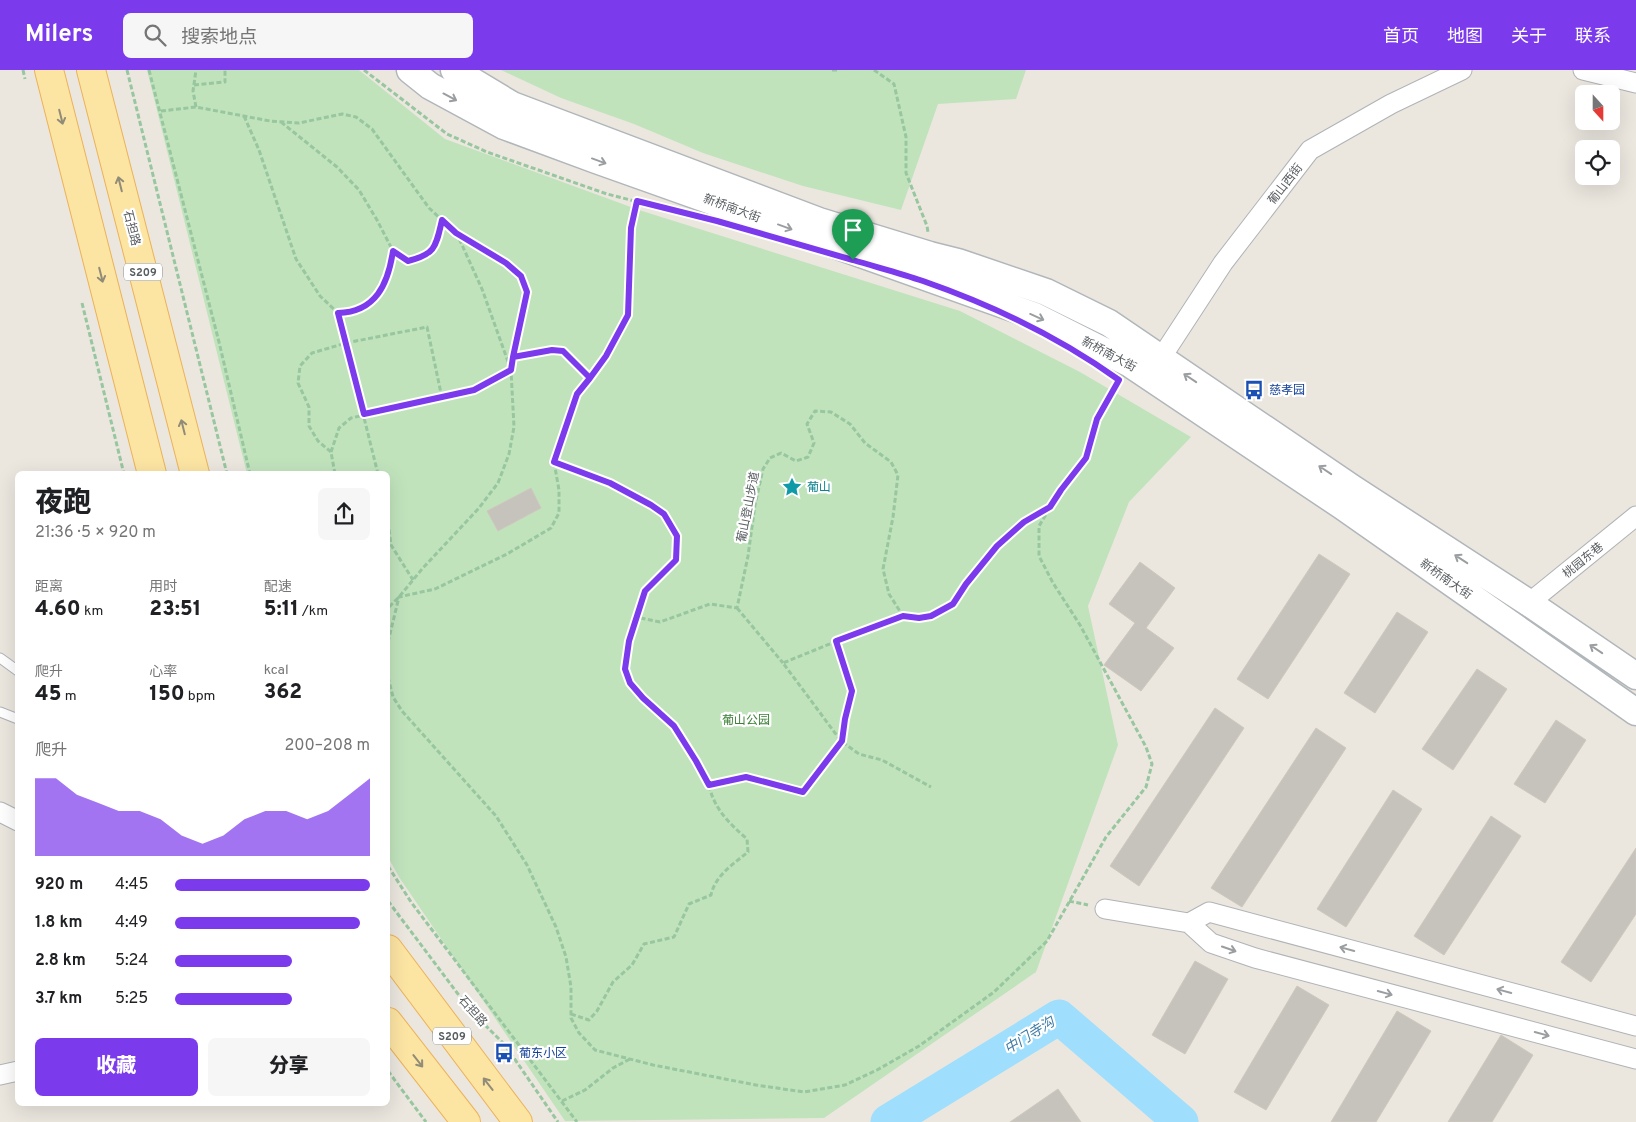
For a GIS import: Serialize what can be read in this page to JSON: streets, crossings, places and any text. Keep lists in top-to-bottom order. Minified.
{"streets":{"main road":["新桥南大街","石担路","S209"],"street":["葡山西街","桃园东巷"],"path":["葡山登山步道"]},"crossings":[["葡山西街","新桥南大街"],["新桥南大街","桃园东巷"]],"water":["中门寺沟"],"parks":["葡山公园"],"places":{"bus stop":["慈孝园","葡东小区"],"place":["葡山"]},"north":"bottom","page":{"header":"Milers","search":"搜索地点","nav":["首页","地图","关于","联系"],"heading":["夜跑","21:36 · 5 × 920 m"],"stats":[["距离","4.60 km"],["用时","23:51"],["配速","5:11 /km"],["爬升","45 m"],["心率","150 bpm"],["kcal","362"]],"chart":["爬升","200–208 m"],"list":[{"name":"920 m","note":"4:45"},{"name":"1.8 km","note":"4:49"},{"name":"2.8 km","note":"5:24"},{"name":"3.7 km","note":"5:25"}],"buttons":["收藏","分享"]}}
